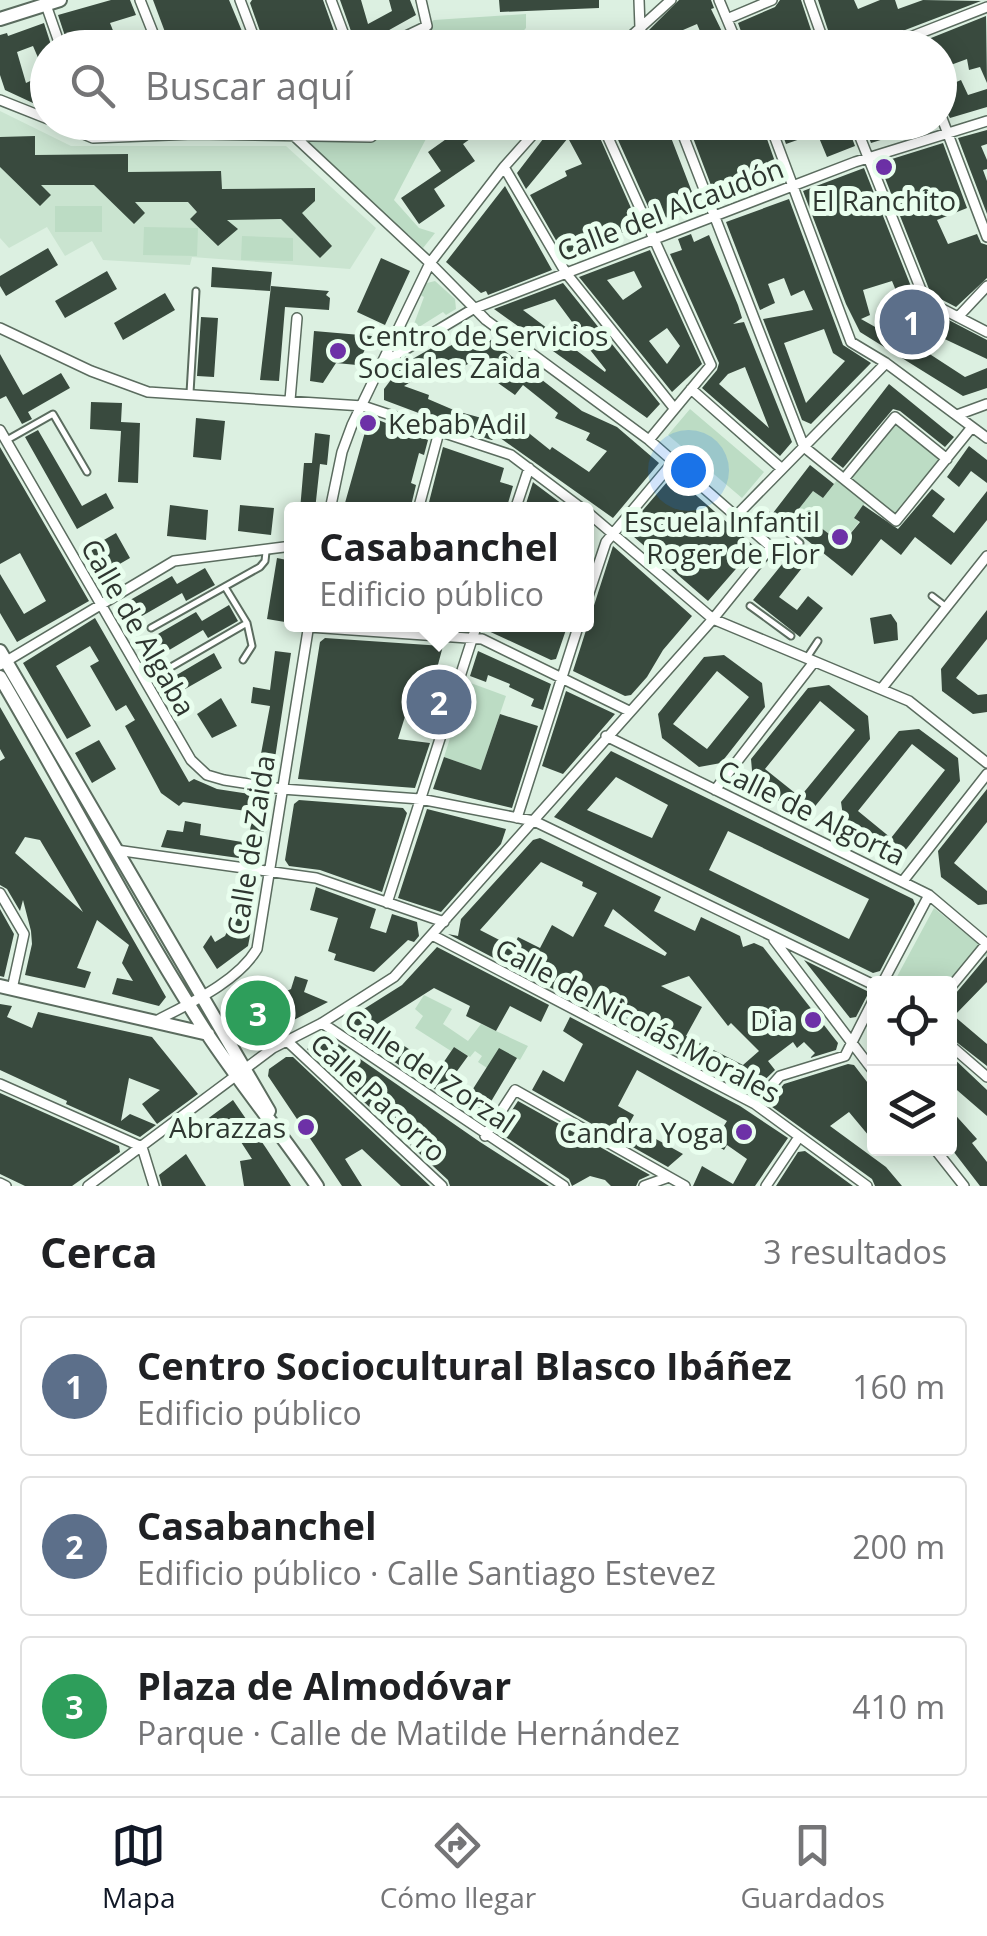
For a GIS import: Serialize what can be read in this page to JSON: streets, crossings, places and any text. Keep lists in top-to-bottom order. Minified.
{"streets":{"street":["Calle del Alcaudón","Calle de Algaba","Calle de Algorta","Calle de Zaida","Calle de Nicolás Morales","Calle del Zorzal","Calle Pacorro"]},"crossings":[["Calle de Algaba","Calle de Zaida"]],"places":["El Ranchito","Centro de Servicios Sociales Zaida","Kebab Adil","Escuela Infantil Roger de Flor","Dia","Abrazzas","Candra Yoga"],"page":{"search":"Buscar aquí","pins":["1","2","3"],"popup":["Casabanchel","Edificio público"],"heading":["Cerca","3 resultados"],"list":[{"mark":"1","name":"Centro Sociocultural Blasco Ibáñez","note":"Edificio público","value":"160 m"},{"mark":"2","name":"Casabanchel","note":"Edificio público · Calle Santiago Estevez","value":"200 m"},{"mark":"3","name":"Plaza de Almodóvar","note":"Parque · Calle de Matilde Hernández","value":"410 m"}],"nav":["Mapa","Cómo llegar","Guardados"]}}
